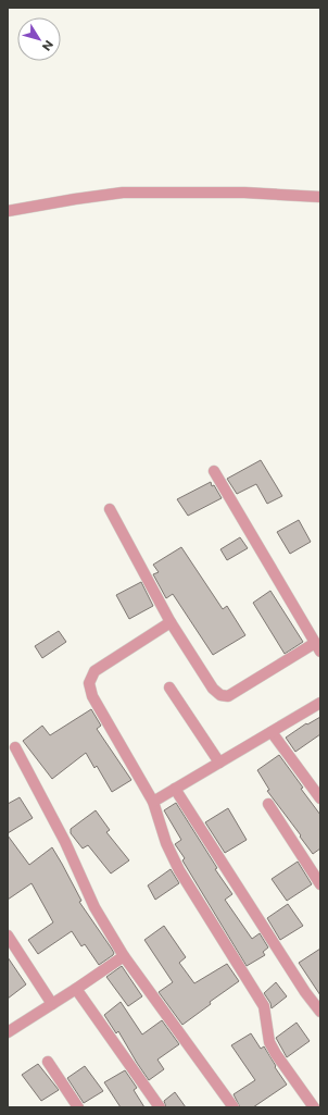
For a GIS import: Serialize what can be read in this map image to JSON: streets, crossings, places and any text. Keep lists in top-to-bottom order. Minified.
{"north":"bottom right"}
